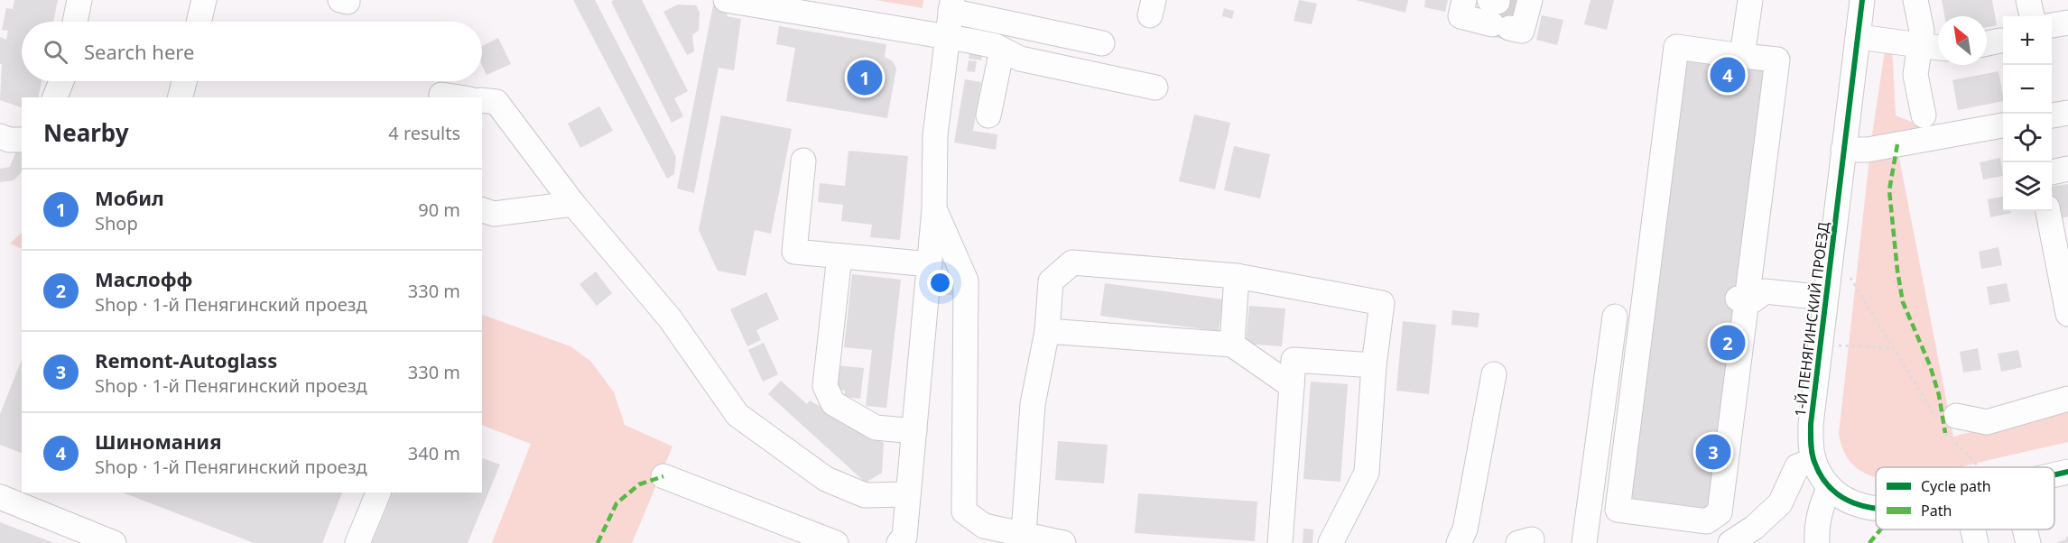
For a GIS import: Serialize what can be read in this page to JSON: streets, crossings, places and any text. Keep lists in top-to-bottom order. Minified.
{"streets":{"street":["1-Й ПЕНЯГИНСКИЙ ПРОЕЗД"]},"legend":["Cycle path","Path"],"north":"top left","page":{"map_buttons":["+","−"],"search":"Search here","pins":["4","1","2","3"],"heading":["Nearby","4 results"],"list":[{"mark":"1","name":"Мобил","note":"Shop","value":"90 m"},{"mark":"2","name":"Маслофф","note":"Shop · 1-й Пенягинский проезд","value":"330 m"},{"mark":"3","name":"Remont-Autoglass","note":"Shop · 1-й Пенягинский проезд","value":"330 m"},{"mark":"4","name":"Шиномания","note":"Shop · 1-й Пенягинский проезд","value":"340 m"}]}}
